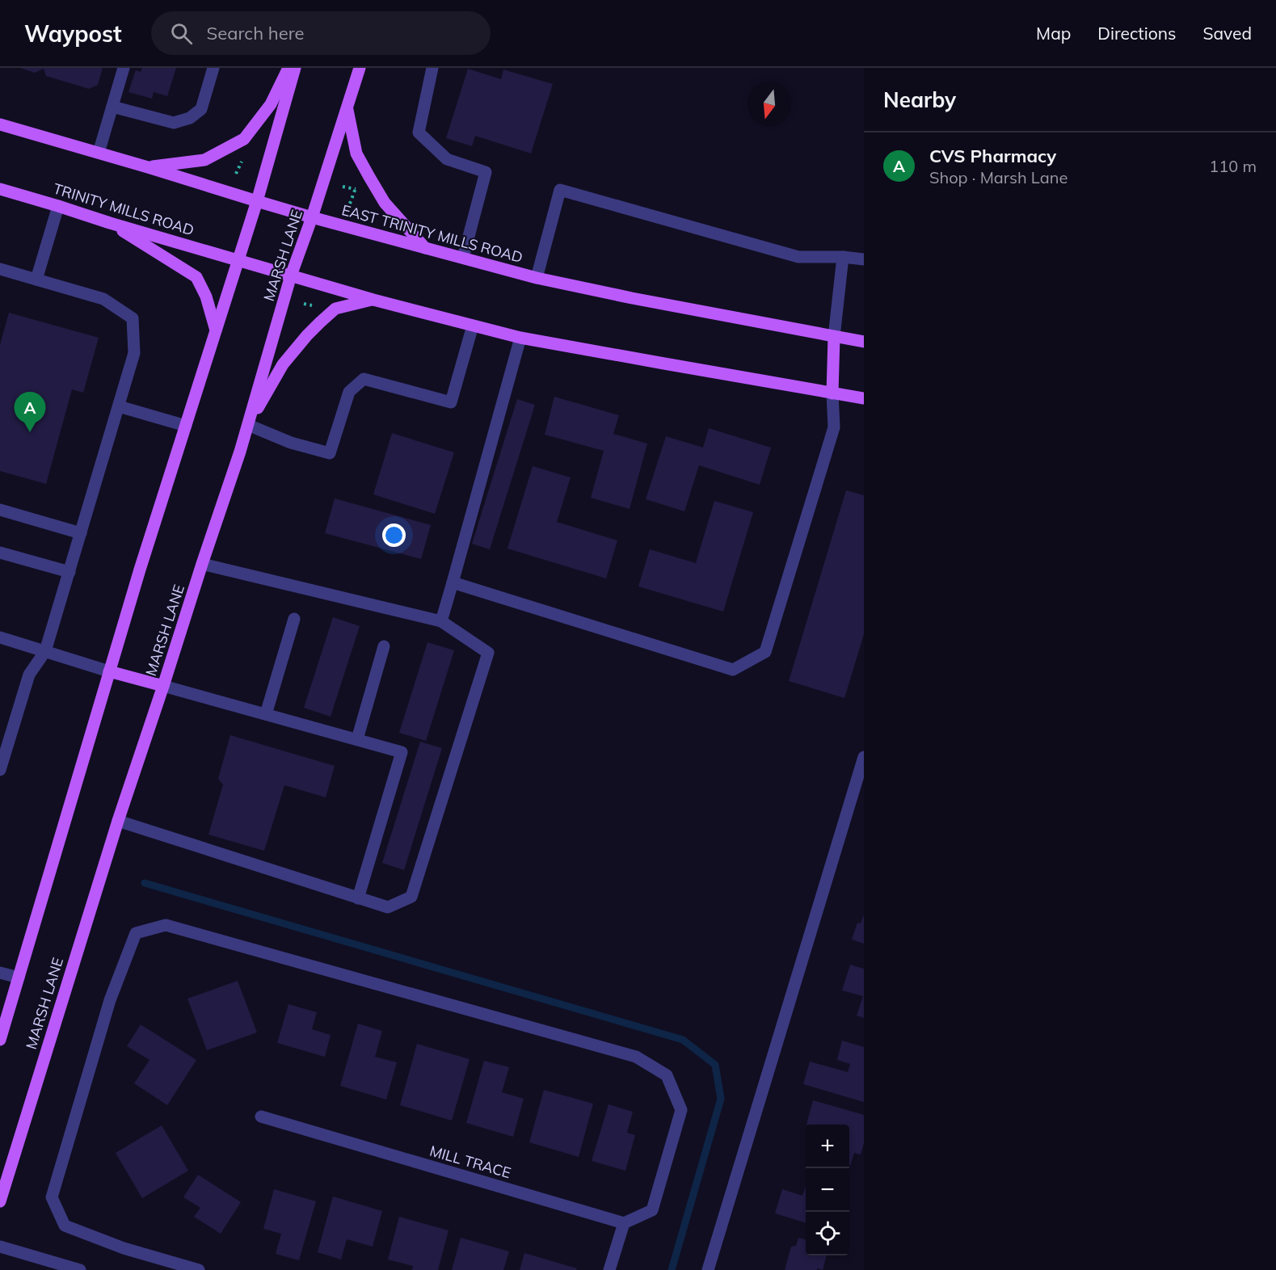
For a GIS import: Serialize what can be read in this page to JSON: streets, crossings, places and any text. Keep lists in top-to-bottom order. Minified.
{"streets":{"main road":["TRINITY MILLS ROAD","EAST TRINITY MILLS ROAD","MARSH LANE"],"street":["MILL TRACE"]},"crossings":[["EAST TRINITY MILLS ROAD","MARSH LANE"]],"north":"bottom","page":{"header":"Waypost","search":"Search here","nav":["Map","Directions","Saved"],"heading":"Nearby","list":[{"mark":"A","name":"CVS Pharmacy","note":"Shop · Marsh Lane","value":"110 m"}],"pins":"A","map_buttons":["+","−"]}}
